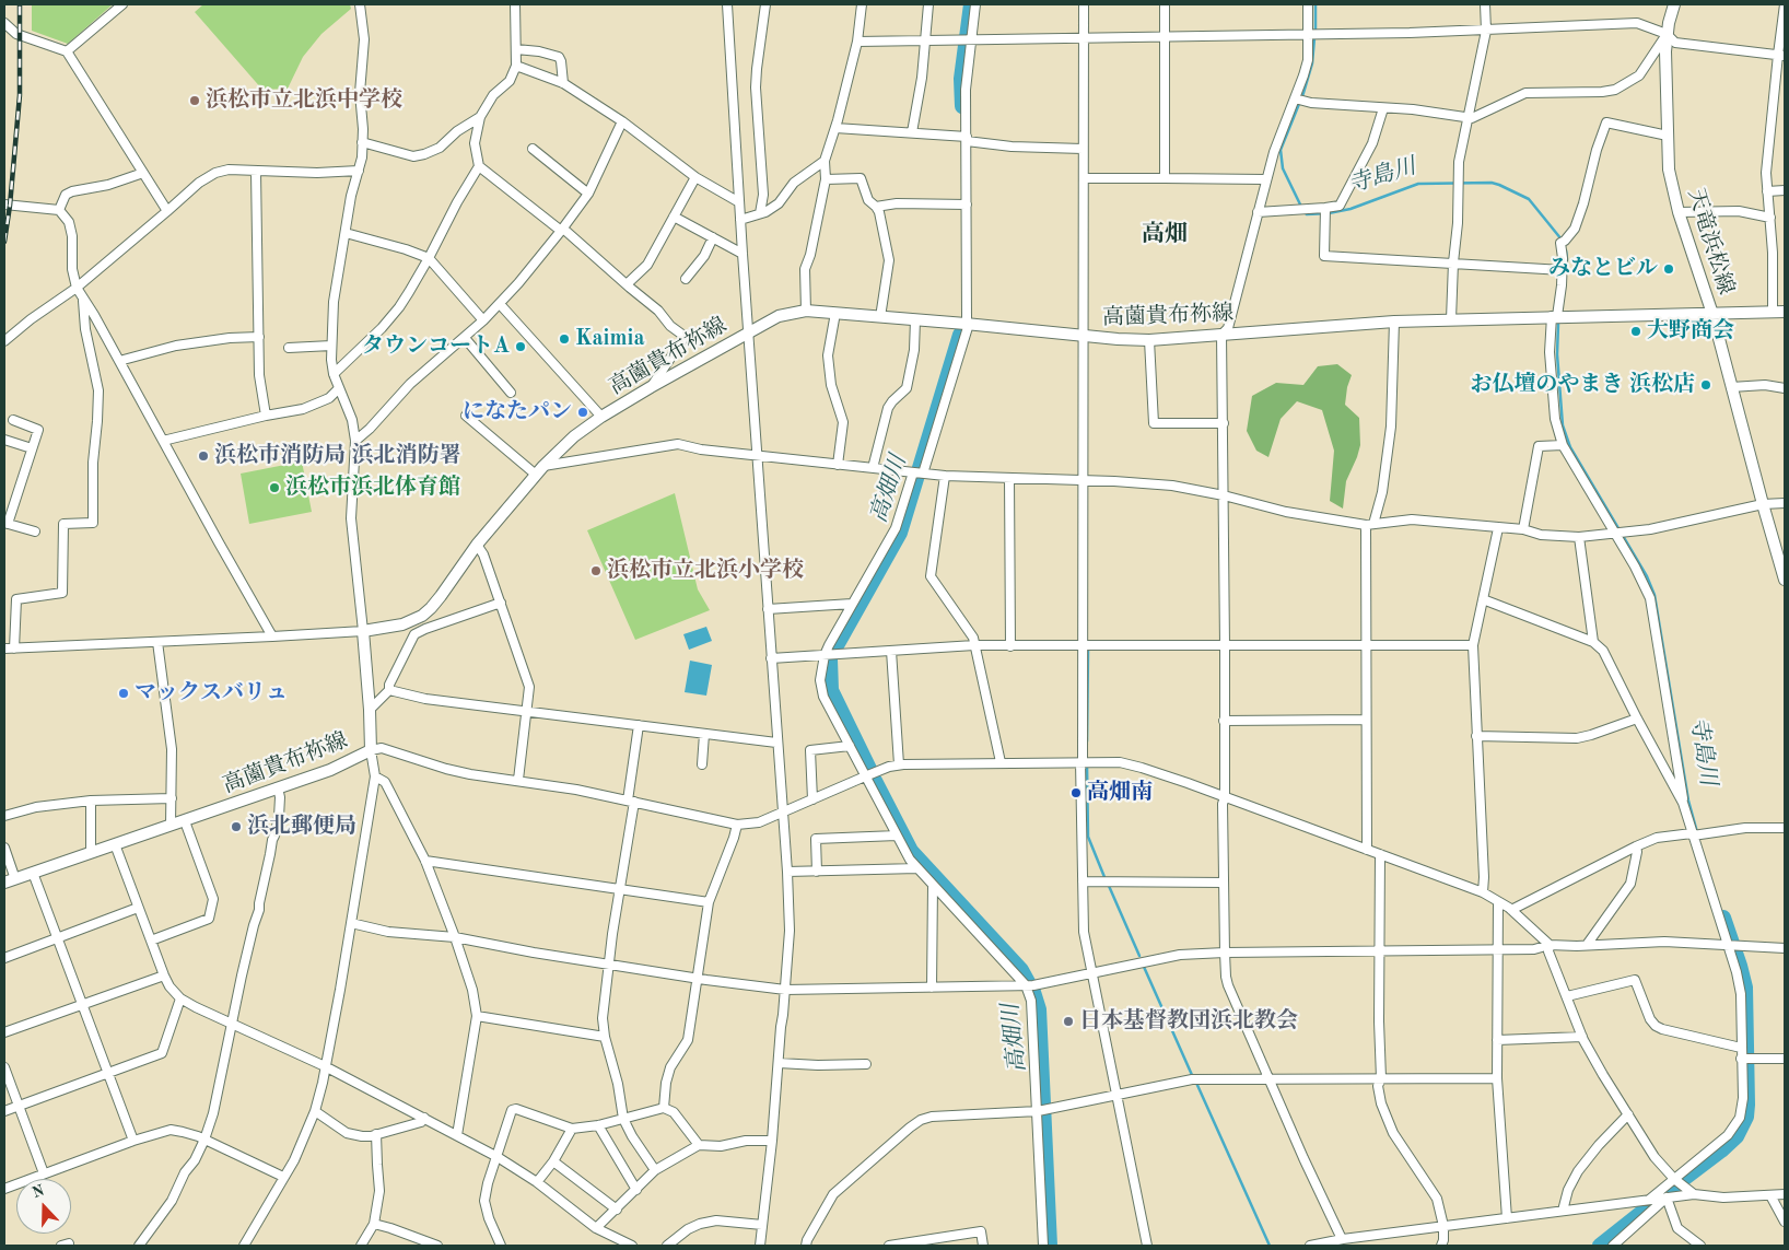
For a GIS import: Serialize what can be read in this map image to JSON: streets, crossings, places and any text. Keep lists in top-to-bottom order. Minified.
{"streets":{"main road":["天竜浜松線","高薗貴布祢線"]},"crossings":[["天竜浜松線","高薗貴布祢線"]],"districts":["高畑"],"water":["寺島川","高畑川"],"places":["浜松市立北浜中学校","みなとビル","大野商会","Kaimia","タウンコートA","お仏壇のやまき 浜松店","になたパン","浜松市消防局 浜北消防署","浜松市浜北体育館","浜松市立北浜小学校","マックスバリュ","高畑南","浜北郵便局","日本基督教団浜北教会"],"north":"top"}
